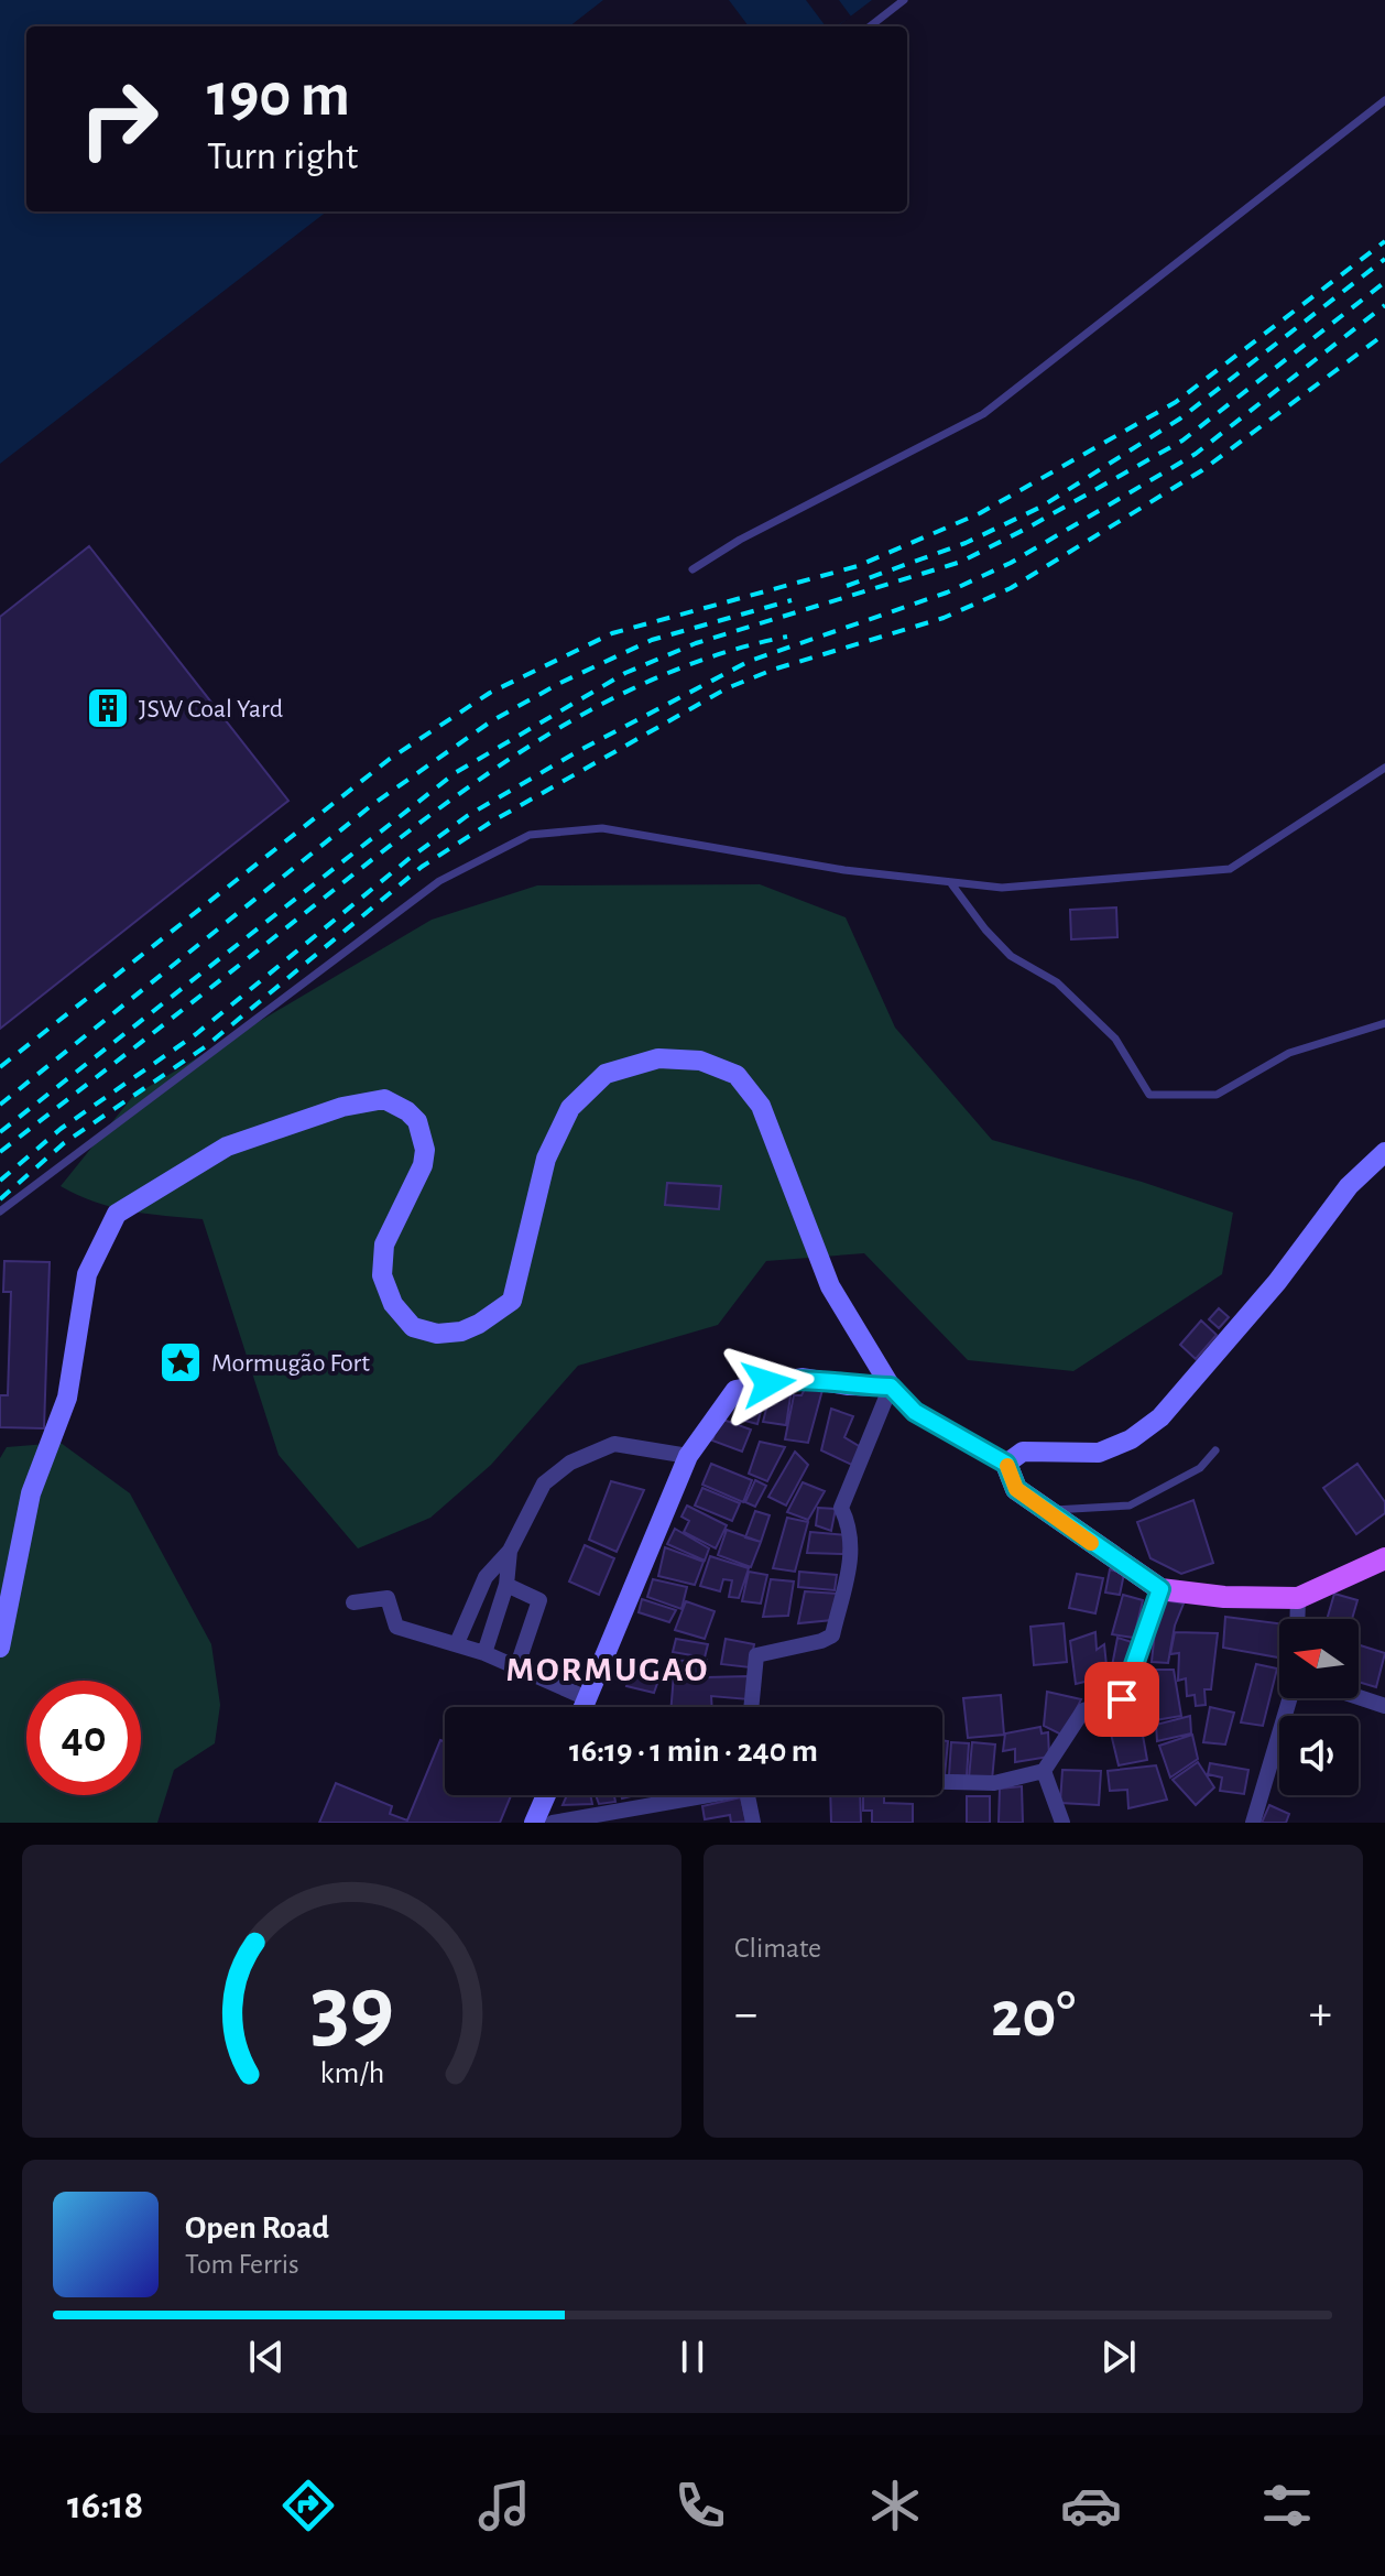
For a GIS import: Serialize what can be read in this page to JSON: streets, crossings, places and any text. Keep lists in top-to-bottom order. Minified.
{"districts":["MORMUGAO"],"places":{"building":["JSW Coal Yard"],"place":["Mormugão Fort"]},"north":"left","page":{"turn":["190 m","Turn right"],"limit":"40","trip":"16:19 · 1 min · 240 m","tile":"Climate","heat":["−","20°","+"],"song":["Open Road","Tom Ferris"],"tabs":"16:18","gauge":["39","km/h"]}}
